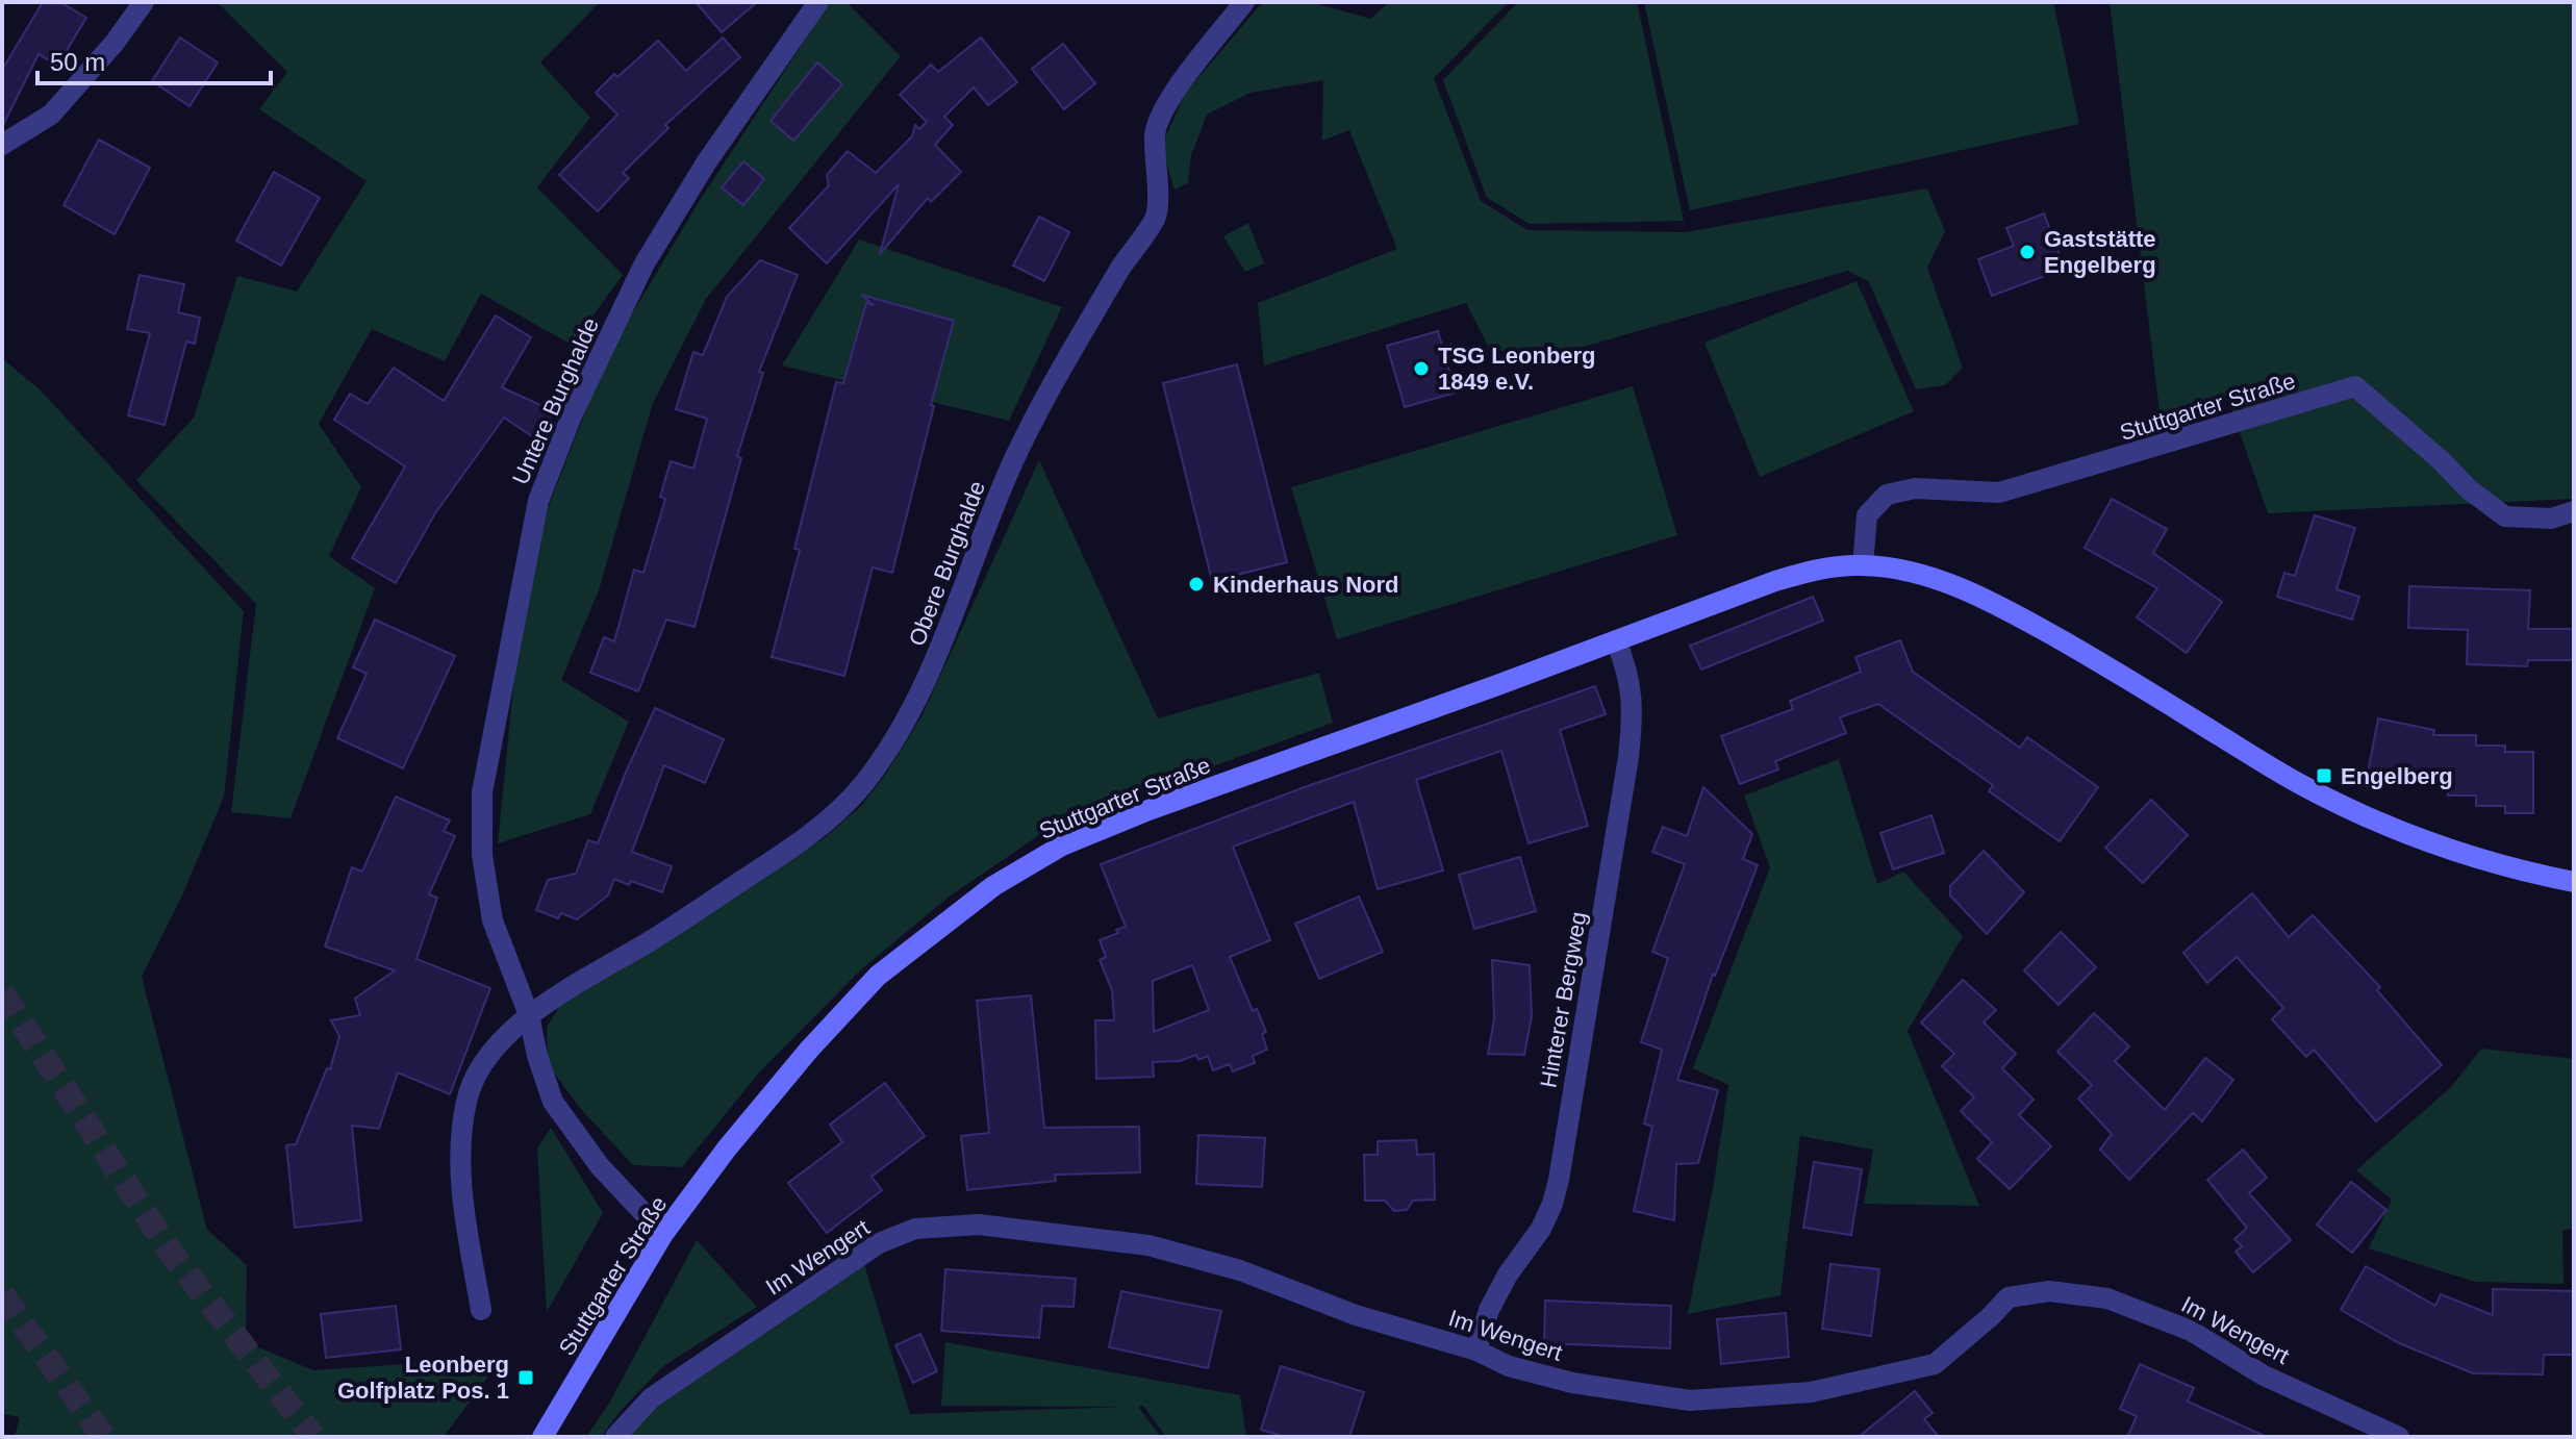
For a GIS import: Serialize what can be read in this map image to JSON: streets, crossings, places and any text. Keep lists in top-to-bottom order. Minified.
{"streets":{"main road":["Stuttgarter Straße"],"street":["Untere Burghalde","Obere Burghalde","Hinterer Bergweg","Im Wengert"]},"crossings":[["Untere Burghalde","Stuttgarter Straße"],["Untere Burghalde","Obere Burghalde"],["Stuttgarter Straße","Hinterer Bergweg"],["Hinterer Bergweg","Im Wengert"]],"places":{"other":["Gaststätte Engelberg","TSG Leonberg 1849 e.V.","Kinderhaus Nord"],"transit":["Engelberg","Leonberg Golfplatz Pos. 1"]},"scale_bar":"50 m"}
